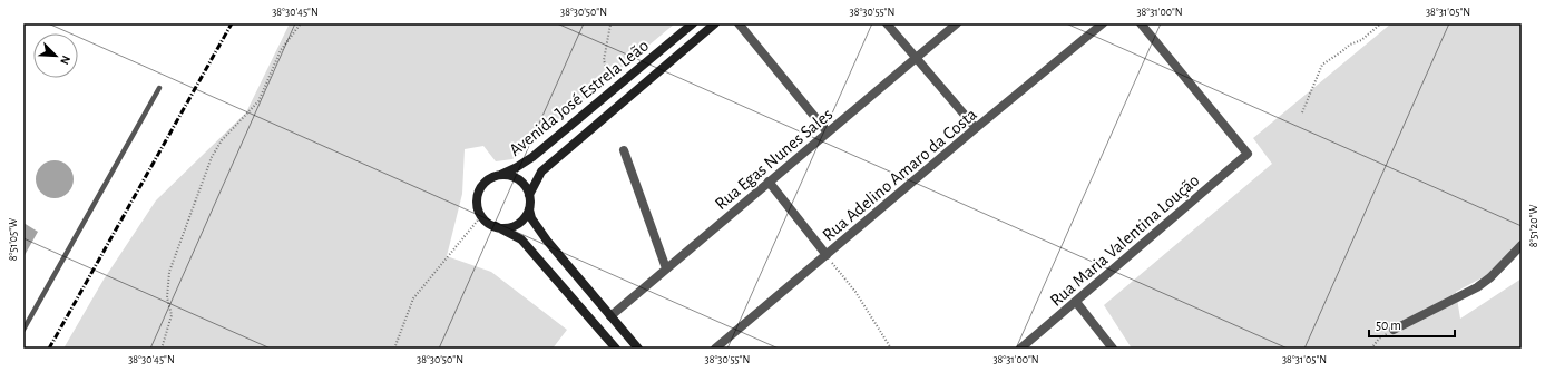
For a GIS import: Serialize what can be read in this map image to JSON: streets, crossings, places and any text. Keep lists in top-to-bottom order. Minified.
{"streets":{"street":["Avenida José Estrela Leão","Rua Egas Nunes Sales","Rua Adelino Amaro da Costa","Rua Maria Valentina Loução"]},"scale_bar":"50 m","north":"bottom right","coordinates":["38°30'45\"N","38°30'50\"N","38°30'55\"N","38°31'00\"N","38°31'05\"N","8°51'20\"W","8°51'05\"W"]}
